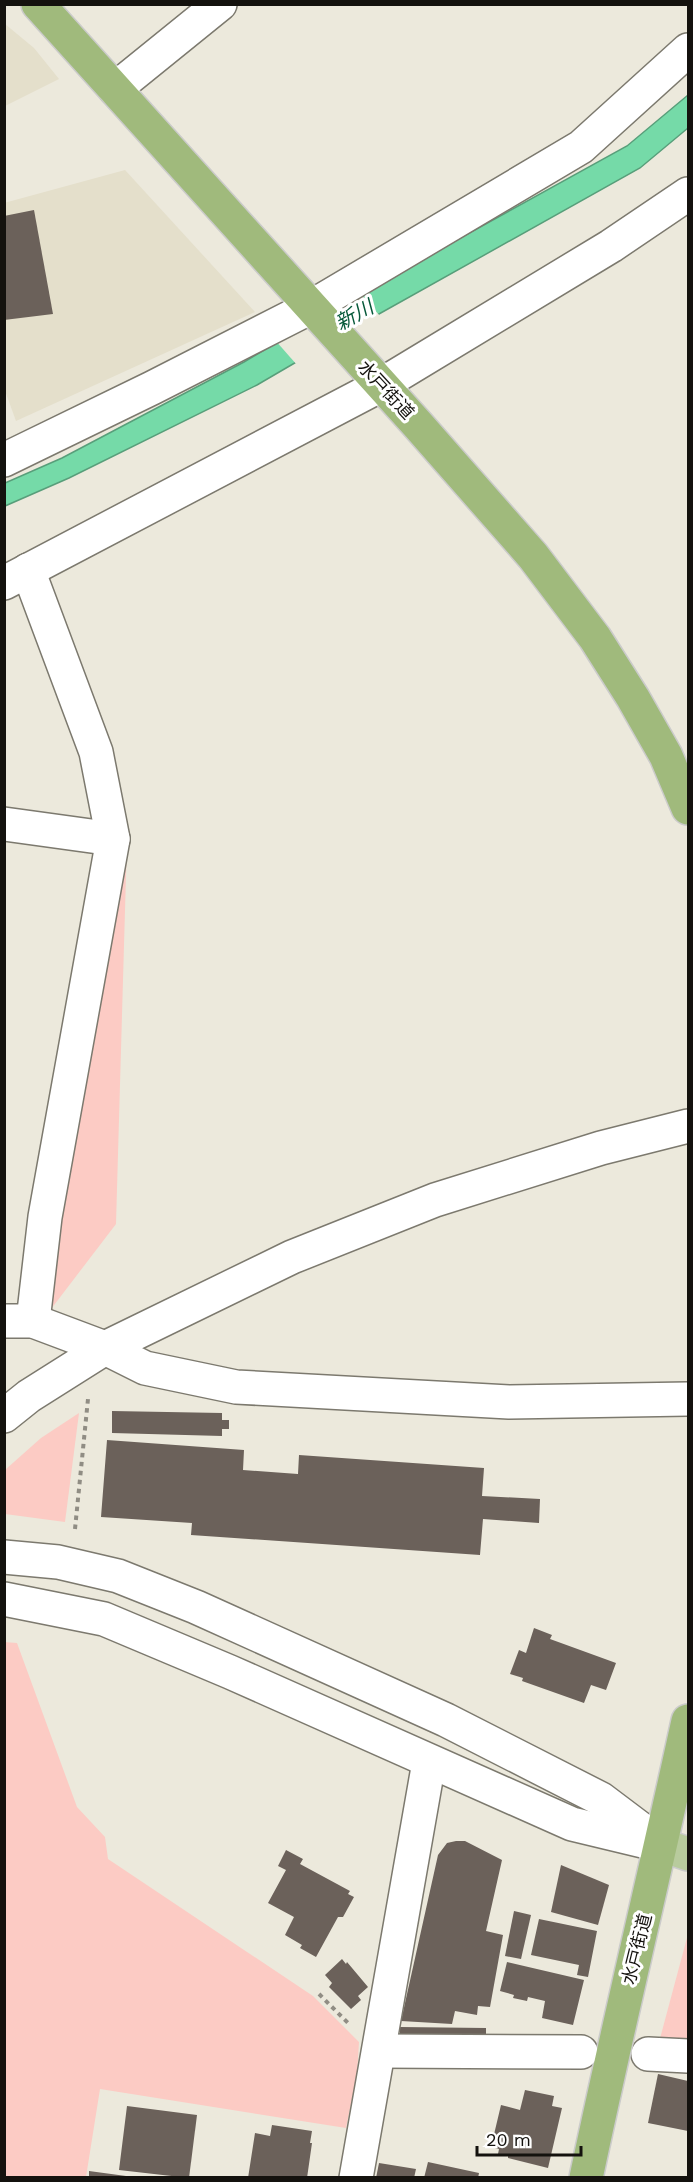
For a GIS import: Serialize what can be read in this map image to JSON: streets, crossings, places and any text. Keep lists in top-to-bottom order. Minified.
{"streets":{"highway":["水戸街道"]},"water":["新川"],"scale_bar":"20 m"}
